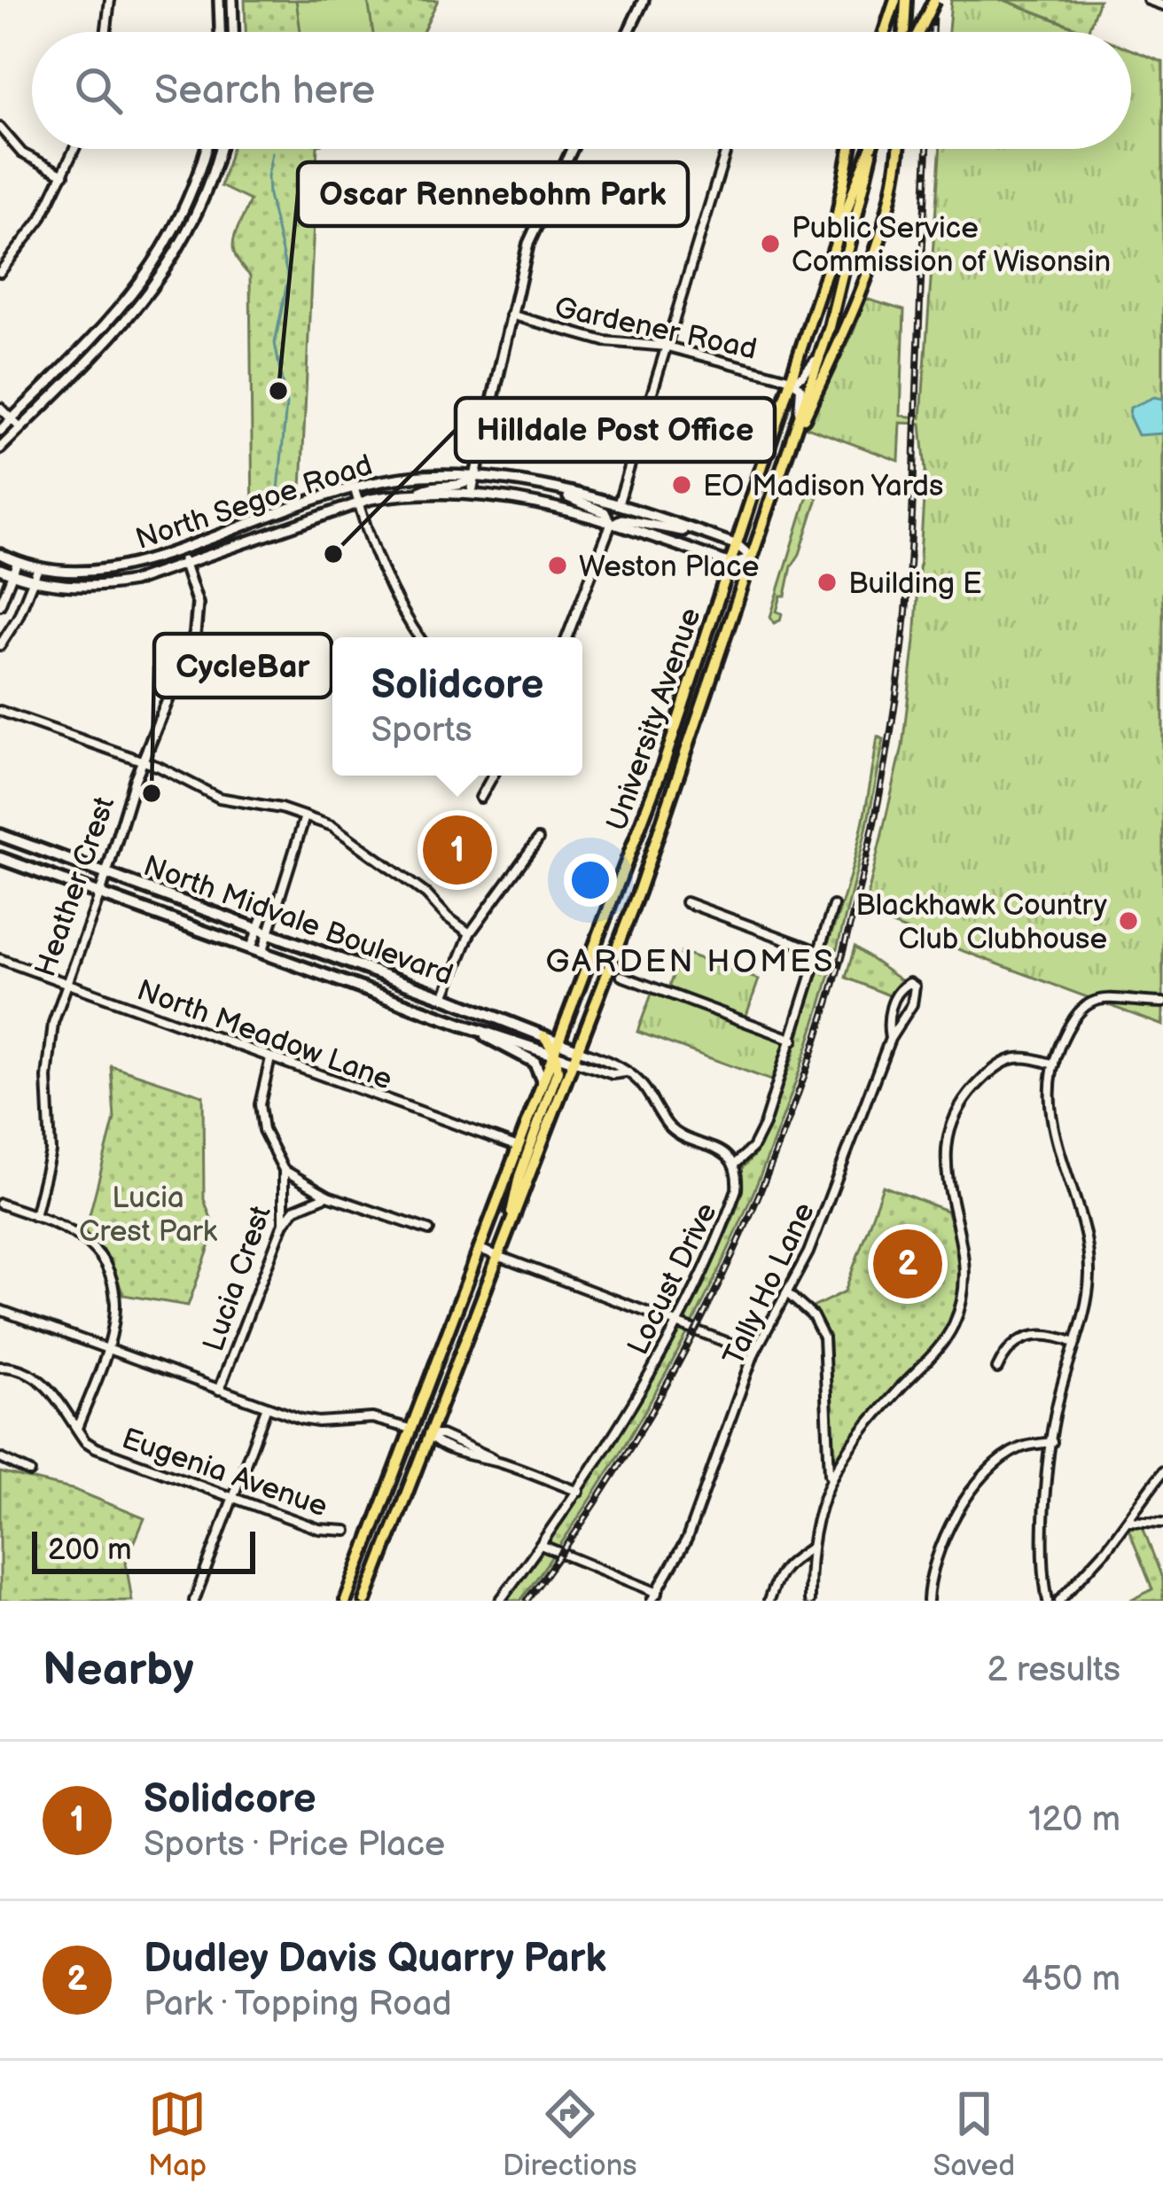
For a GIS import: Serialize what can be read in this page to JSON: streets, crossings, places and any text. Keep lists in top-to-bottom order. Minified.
{"streets":{"main road":["University Avenue","North Midvale Boulevard"],"street":["Gardener Road","North Segoe Road","Heather Crest","North Meadow Lane","Lucia Crest","Locust Drive","Tally Ho Lane","Eugenia Avenue"]},"crossings":[["Gardener Road","University Avenue"],["North Segoe Road","University Avenue"],["North Segoe Road","Heather Crest"],["University Avenue","North Midvale Boulevard"],["University Avenue","North Meadow Lane"],["Heather Crest","North Midvale Boulevard"],["Heather Crest","North Meadow Lane"],["North Meadow Lane","Lucia Crest"]],"districts":["GARDEN HOMES"],"parks":["Lucia Crest Park"],"places":["Public Service Commission of Wisonsin","Oscar Rennebohm Park","EO Madison Yards","Hilldale Post Office","Weston Place","Building E","CycleBar","Blackhawk Country Club Clubhouse"],"scale_bar":"200 m","page":{"search":"Search here","popup":["Solidcore","Sports"],"pins":["1","2"],"scale":"200 m","heading":["Nearby","2 results"],"list":[{"mark":"1","name":"Solidcore","note":"Sports · Price Place","value":"120 m"},{"mark":"2","name":"Dudley Davis Quarry Park","note":"Park · Topping Road","value":"450 m"}],"nav":["Map","Directions","Saved"]}}
